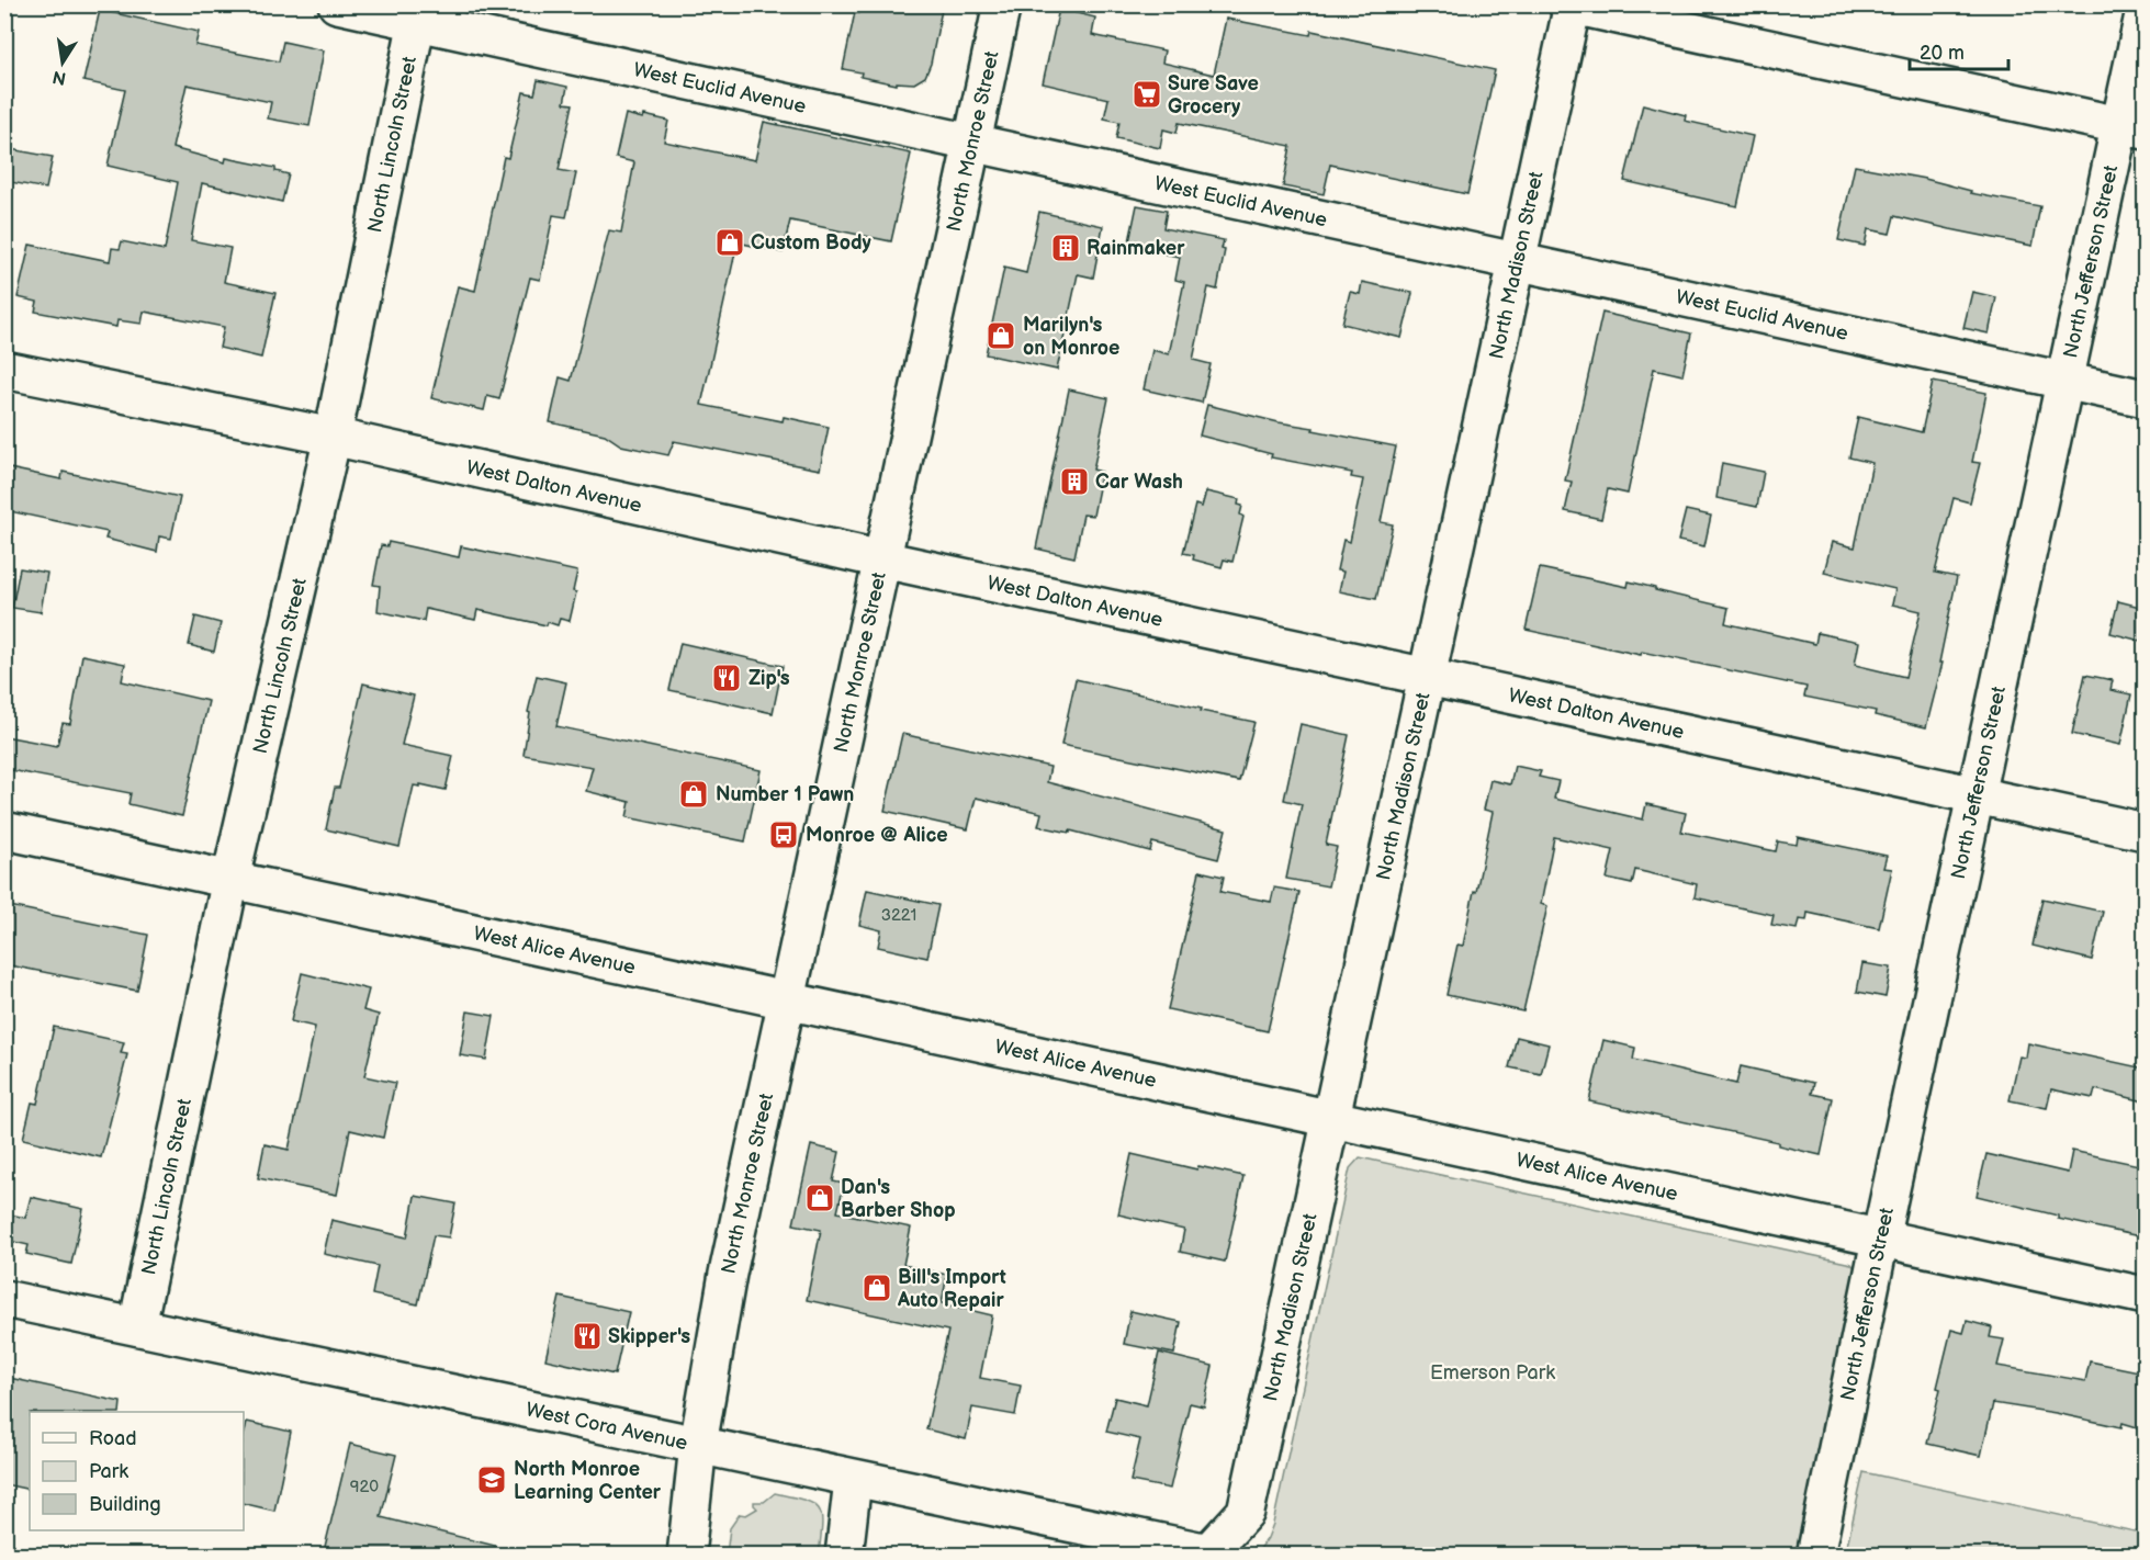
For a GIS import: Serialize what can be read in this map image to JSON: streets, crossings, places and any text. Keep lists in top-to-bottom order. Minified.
{"streets":{"street":["West Euclid Avenue","North Monroe Street","North Lincoln Street","North Jefferson Street","North Madison Street","West Dalton Avenue","West Alice Avenue","West Cora Avenue"]},"crossings":[["West Euclid Avenue","North Monroe Street"],["West Euclid Avenue","North Lincoln Street"],["West Euclid Avenue","North Jefferson Street"],["West Euclid Avenue","North Madison Street"],["North Monroe Street","West Dalton Avenue"],["North Monroe Street","West Alice Avenue"],["North Monroe Street","West Cora Avenue"],["North Lincoln Street","West Dalton Avenue"],["North Lincoln Street","West Alice Avenue"],["North Lincoln Street","West Cora Avenue"],["North Jefferson Street","West Dalton Avenue"],["North Jefferson Street","West Alice Avenue"],["North Madison Street","West Dalton Avenue"],["North Madison Street","West Alice Avenue"],["North Madison Street","West Cora Avenue"]],"parks":["Emerson Park"],"places":{"supermarket":["Sure Save Grocery"],"shop":["Custom Body","Marilyn's on Monroe","Number 1 Pawn","Dan's Barber Shop","Bill's Import Auto Repair"],"building":["Rainmaker","Car Wash"],"restaurant":["Zip's","Skipper's"],"bus stop":["Monroe @ Alice"],"school or university":["North Monroe Learning Center"]},"house_numbers":["3221","920"],"legend":["Road","Park","Building"],"scale_bar":"20 m","north":"bottom"}
